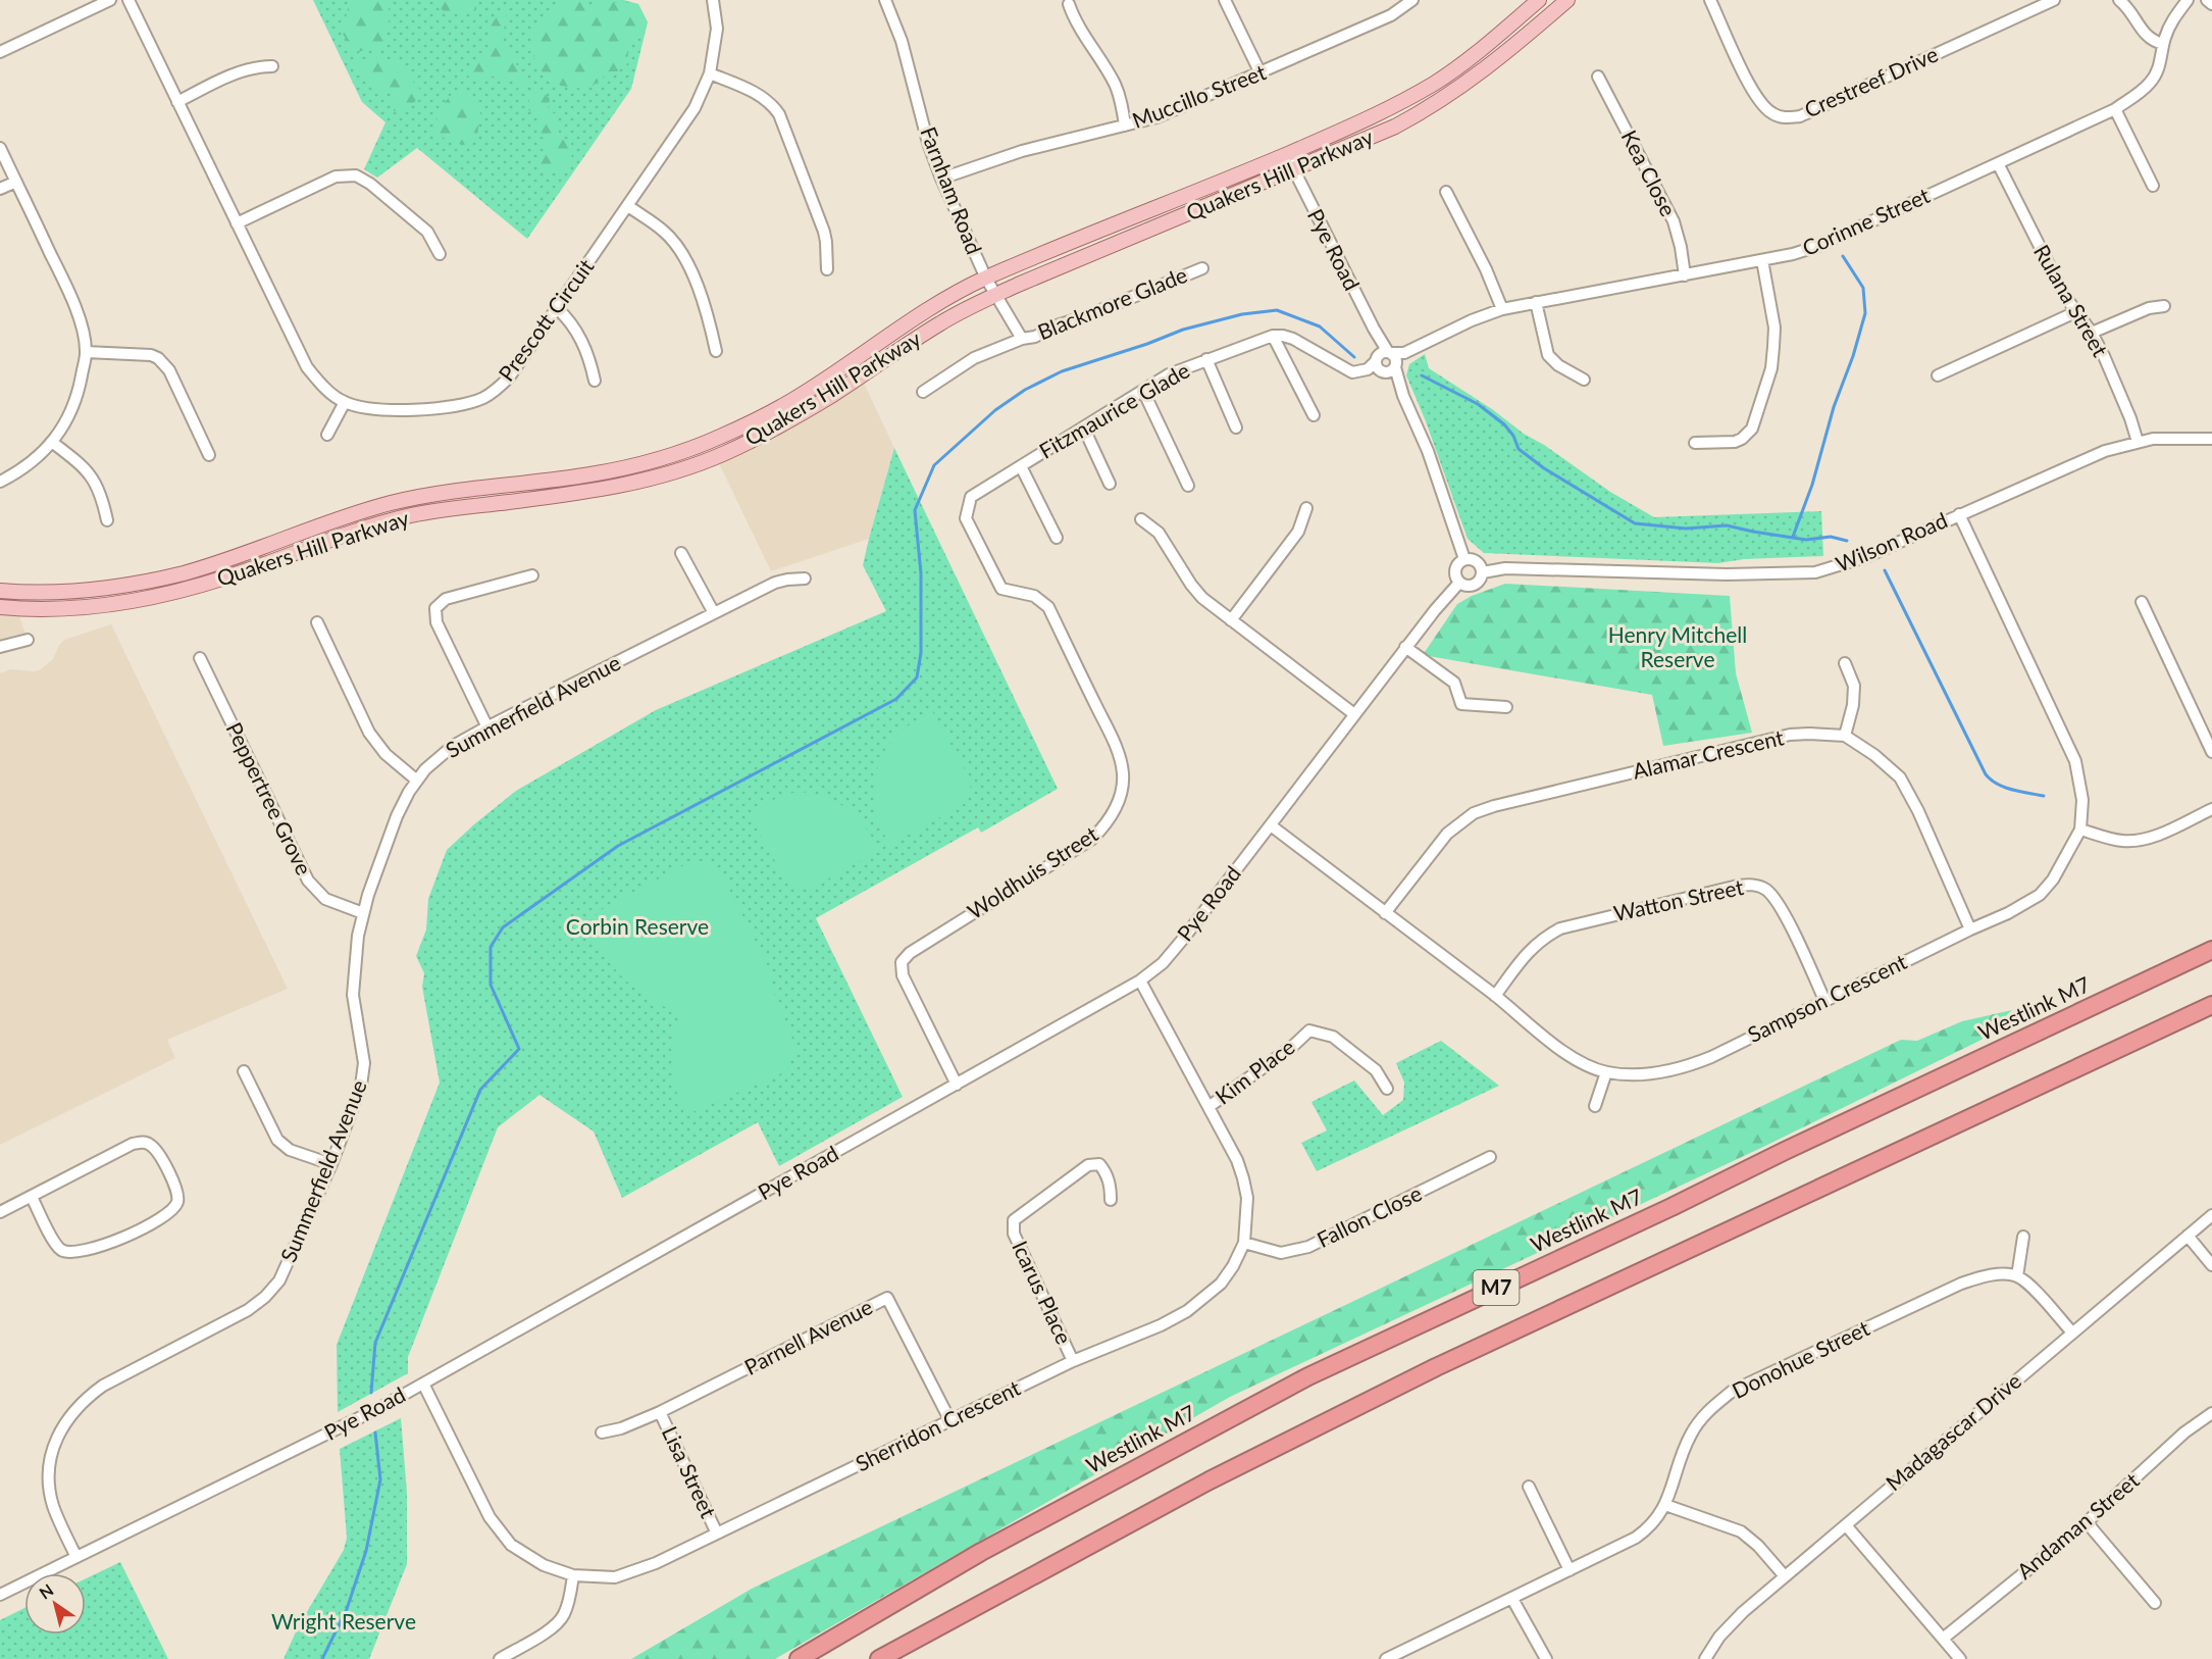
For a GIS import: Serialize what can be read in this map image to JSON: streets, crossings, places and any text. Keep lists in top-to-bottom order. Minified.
{"streets":{"highway":["Westlink M7","M7"],"main road":["Quakers Hill Parkway"],"street":["Crestreef Drive","Muccillo Street","Kea Close","Farnham Road","Corinne Street","Pye Road","Rulana Street","Blackmore Glade","Prescott Circuit","Fitzmaurice Glade","Wilson Road","Summerfield Avenue","Alamar Crescent","Peppertree Grove","Woldhuis Street","Watton Street","Sampson Crescent","Kim Place","Fallon Close","Icarus Place","Parnell Avenue","Donohue Street","Sherridon Crescent","Madagascar Drive","Lisa Street","Andaman Street"]},"crossings":[["Muccillo Street","Farnham Road"],["Kea Close","Corinne Street"],["Quakers Hill Parkway","Farnham Road"],["Quakers Hill Parkway","Pye Road"],["Farnham Road","Blackmore Glade"],["Corinne Street","Pye Road"],["Corinne Street","Rulana Street"],["Pye Road","Wilson Road"],["Pye Road","Summerfield Avenue"],["Pye Road","Woldhuis Street"],["Pye Road","Sampson Crescent"],["Pye Road","Sherridon Crescent"],["Rulana Street","Wilson Road"],["Fitzmaurice Glade","Woldhuis Street"],["Wilson Road","Sampson Crescent"],["Summerfield Avenue","Peppertree Grove"],["Alamar Crescent","Sampson Crescent"],["Watton Street","Sampson Crescent"],["Kim Place","Sherridon Crescent"],["Fallon Close","Sherridon Crescent"],["Icarus Place","Sherridon Crescent"],["Parnell Avenue","Sherridon Crescent"],["Parnell Avenue","Lisa Street"],["Sherridon Crescent","Lisa Street"]],"parks":["Henry Mitchell Reserve","Corbin Reserve","Wright Reserve"],"north":"top left"}
